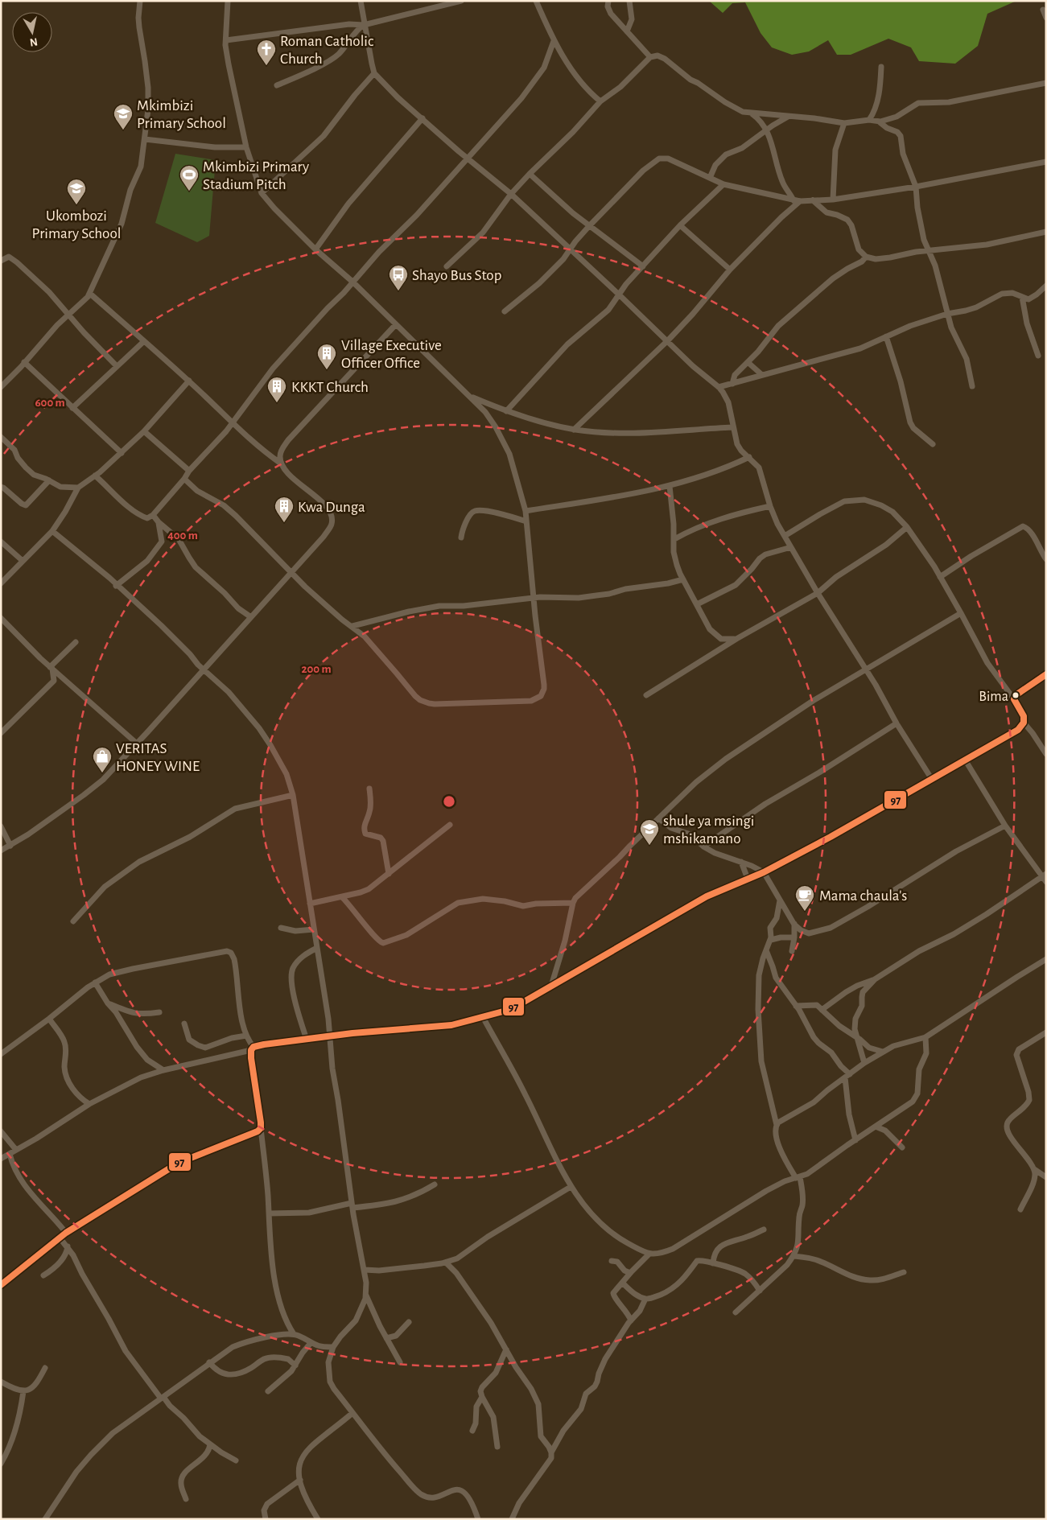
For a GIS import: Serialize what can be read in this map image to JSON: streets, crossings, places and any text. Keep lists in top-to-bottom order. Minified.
{"places":{"church":["Roman Catholic Church"],"school or university":["Mkimbizi Primary School","Ukombozi Primary School","shule ya msingi mshikamano"],"sports":["Mkimbizi Primary Stadium Pitch"],"bus stop":["Shayo Bus Stop"],"building":["Village Executive Officer Office","KKKT Church","Kwa Dunga"],"other":["Bima"],"shop":["VERITAS HONEY WINE"],"cafe":["Mama chaula's"]},"lines":["transit line 97"],"north":"bottom","rings":["600 m","400 m","200 m"]}
